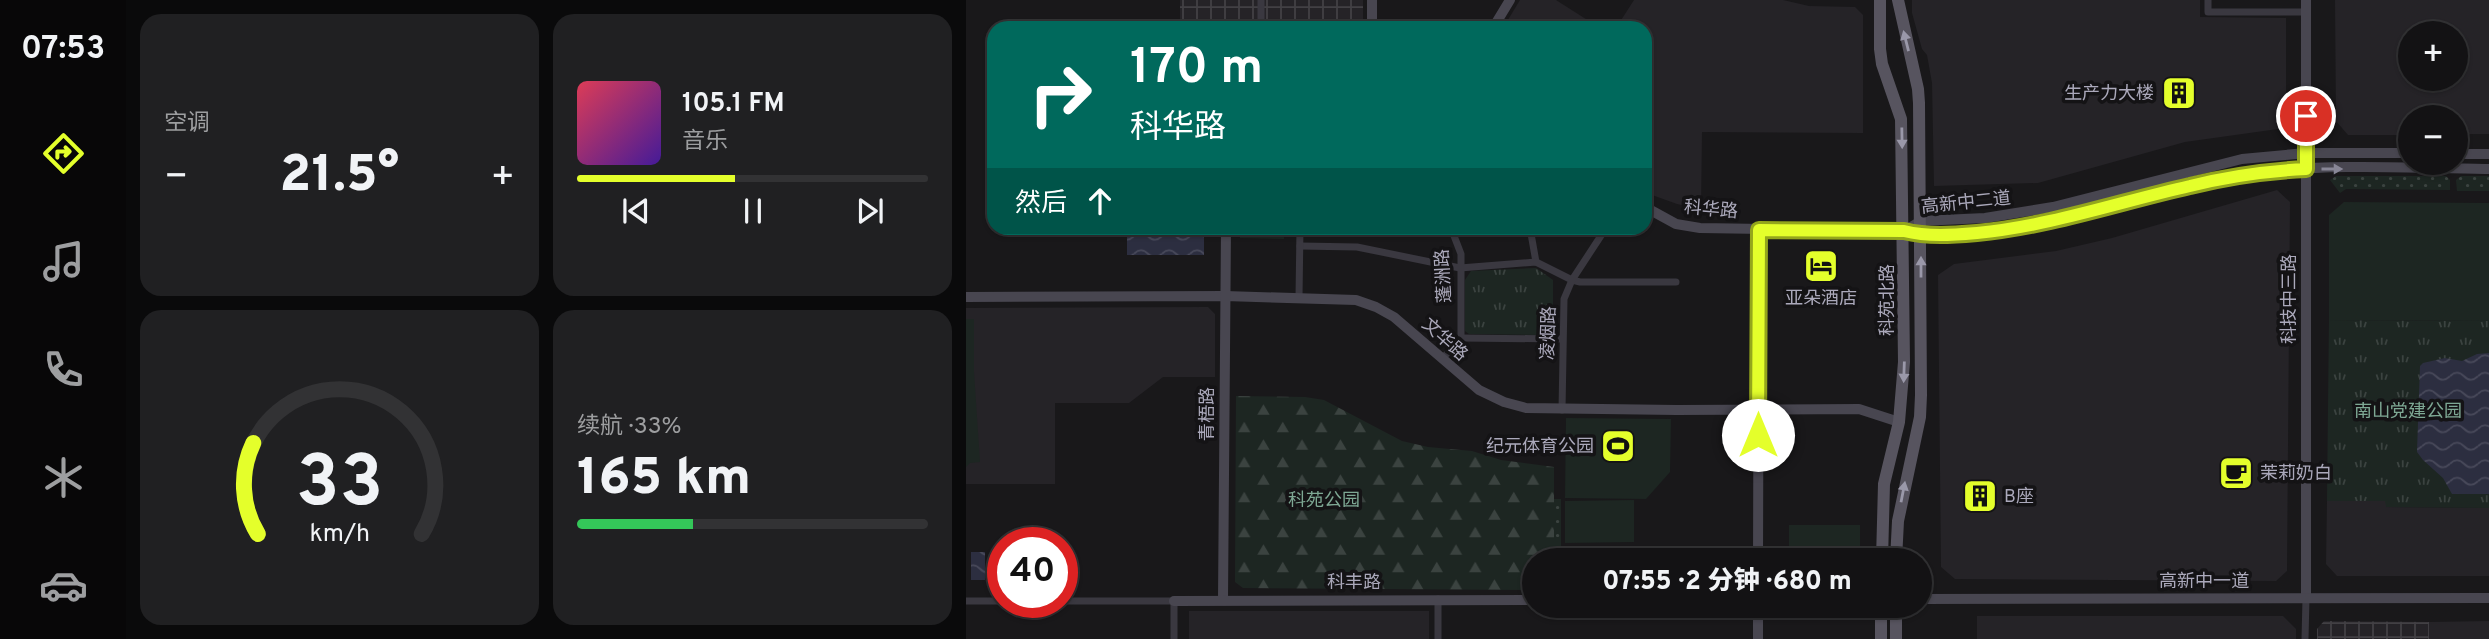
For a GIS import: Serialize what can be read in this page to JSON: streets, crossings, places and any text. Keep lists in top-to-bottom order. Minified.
{"streets":{"main road":["科苑北路"],"street":["高新中二道","科华路","蓬洲路","科技中三路","凌烟路","文华路","青梧路","高新中一道","科丰路"]},"crossings":[["高新中二道","科华路"],["高新中二道","科技中三路"],["高新中二道","科苑北路"],["科华路","科苑北路"],["科技中三路","高新中一道"],["科苑北路","文华路"],["凌烟路","文华路"],["文华路","青梧路"],["青梧路","科丰路"]],"parks":["南山党建公园","科苑公园"],"places":{"building":["生产力大楼","B座"],"hotel":["亚朵酒店"],"sports":["纪元体育公园"],"cafe":["茉莉奶白"]},"page":{"tabs":"07:53","tile":["空调",["续航 · 33%","165 km"]],"map_buttons":["+","−"],"turn":["170 m","科华路"],"song":["105.1 FM","音乐"],"heat":["−","21.5°","+"],"then":"然后","limit":"40","trip":"07:55 · 2 分钟 · 680 m","gauge":["33","km/h"]}}
